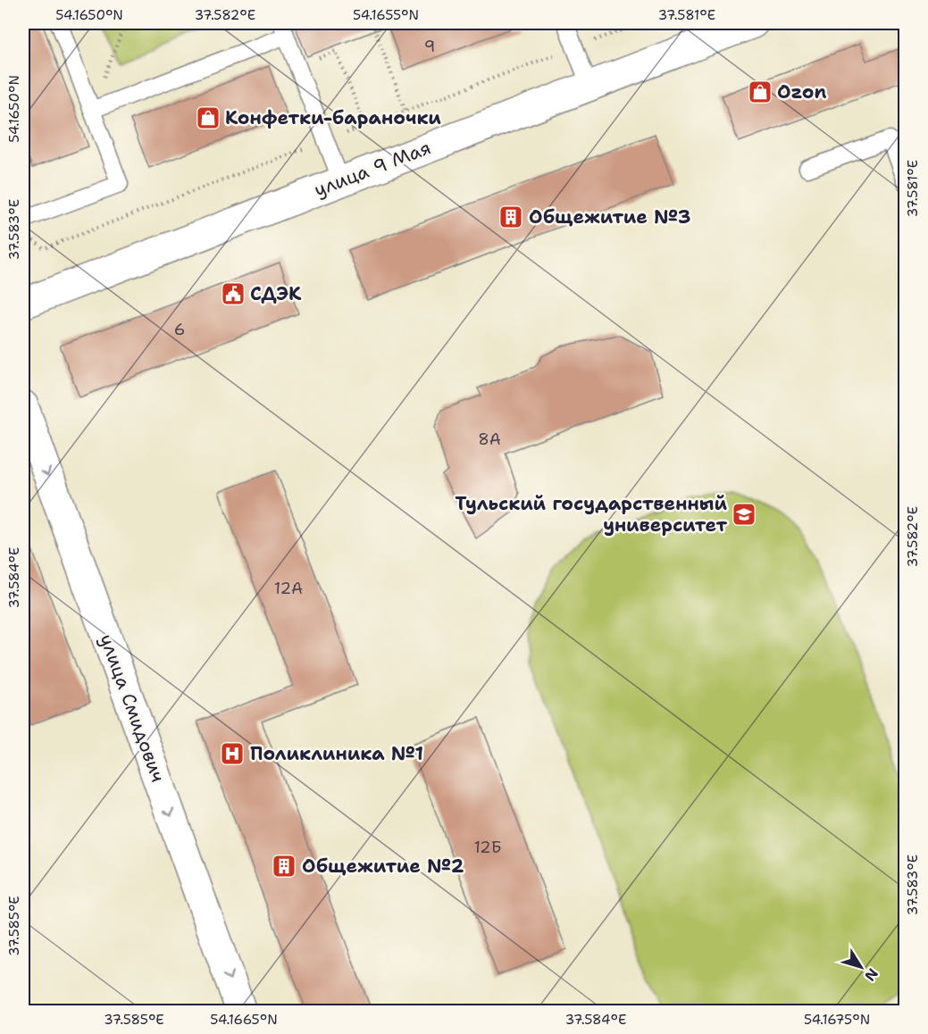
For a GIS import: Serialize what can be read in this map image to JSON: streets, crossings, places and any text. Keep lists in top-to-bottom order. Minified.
{"streets":{"main road":["улица 9 Мая","улица Смидович"]},"one_way":["улица Смидович"],"places":{"shop":["Ozon","Конфетки-бараночки"],"building":["Общежитие №3","Общежитие №2"],"public building":["СДЭК"],"school or university":["Тульский государственный университет"],"hospital":["Поликлиника №1"]},"house_numbers":["9","6","8А","12А","12Б"],"north":"bottom right","coordinates":["54.1650°N","37.582°E","54.1655°N","37.581°E","37.583°E","37.584°E","37.585°E","54.1665°N","54.1675°N"]}
